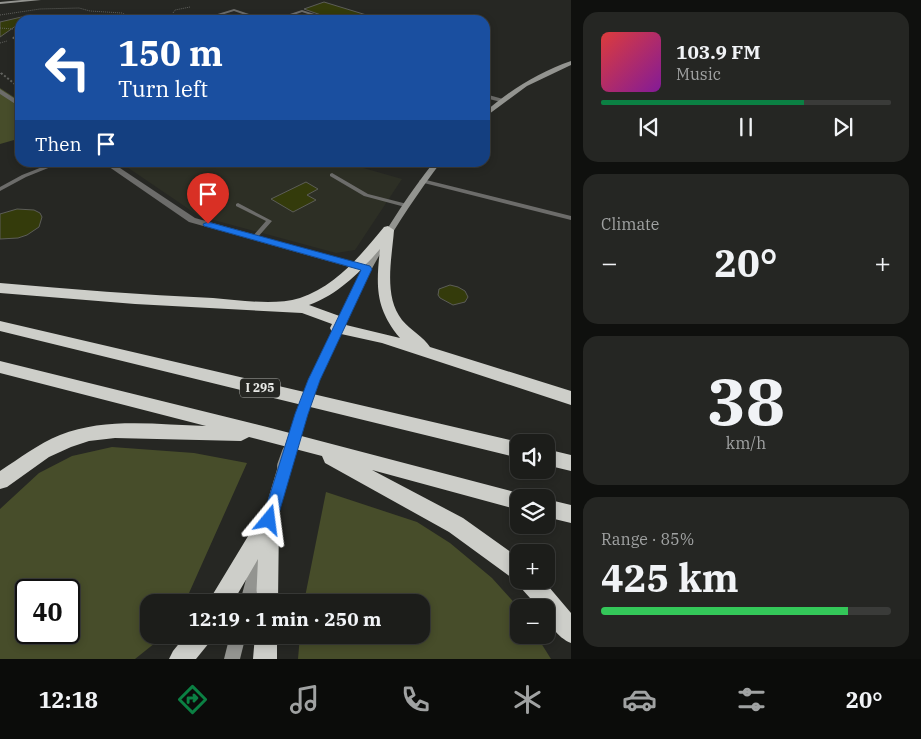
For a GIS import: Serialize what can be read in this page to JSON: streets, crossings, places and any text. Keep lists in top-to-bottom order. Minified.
{"streets":{"highway":["I 295"]},"page":{"turn":["150 m","Turn left"],"song":["103.9 FM","Music"],"then":"Then","tile":["Climate",["38","km/h"],["Range · 85%","425 km"]],"heat":["−","20°","+"],"map_buttons":["+","−"],"limit":"40","trip":"12:19 · 1 min · 250 m","tabs":["12:18","20°"]}}
